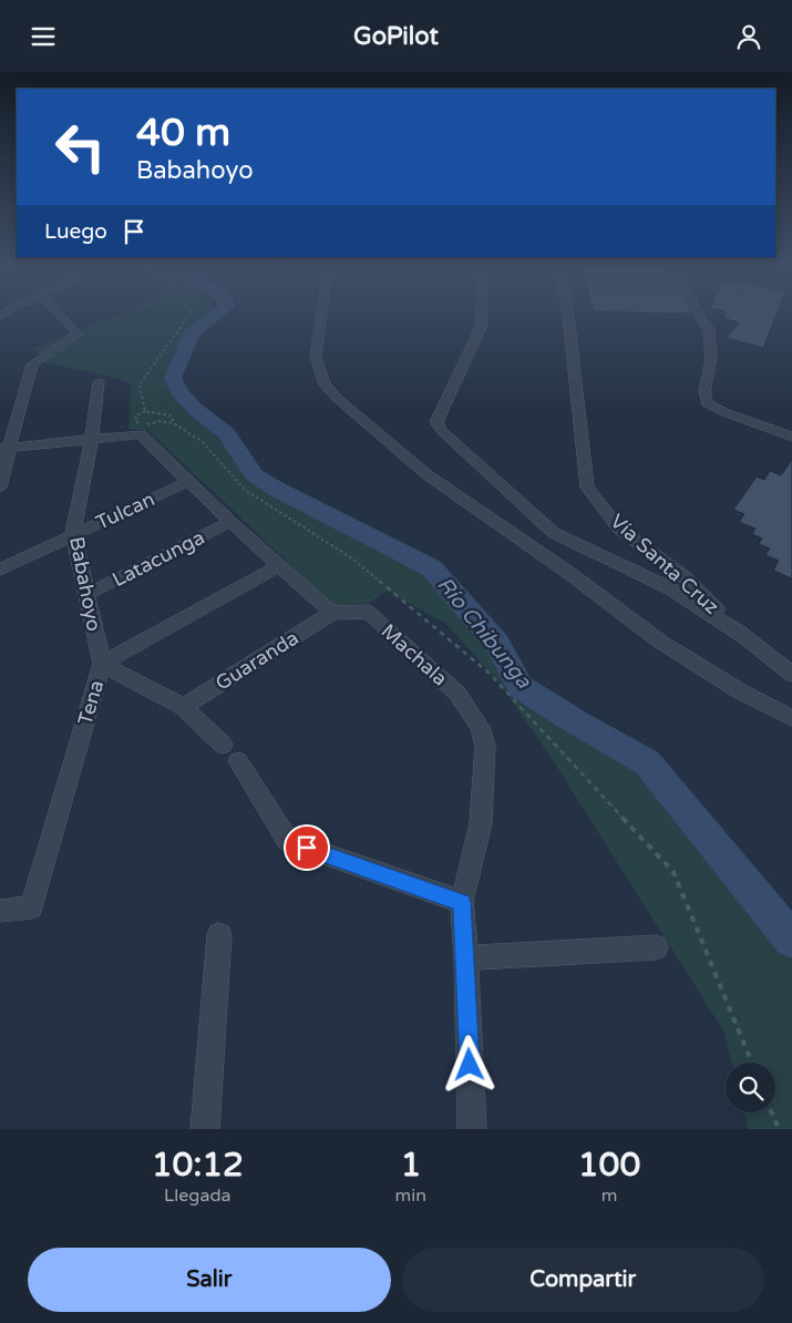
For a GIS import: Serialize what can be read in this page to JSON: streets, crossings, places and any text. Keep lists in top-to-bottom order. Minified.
{"streets":{"street":["Tulcan","Latacunga","Vía Santa Cruz","Babahoyo","Machala","Guaranda","Tena"]},"crossings":[["Tulcan","Babahoyo"],["Latacunga","Babahoyo"],["Babahoyo","Tena"],["Machala","Guaranda"]],"water":["Río Chibunga"],"page":{"header":"GoPilot","turn":["40 m","Babahoyo"],"then":"Luego","eta":["10:12","Llegada","1","min","100","m"],"buttons":["Salir","Compartir"]}}
